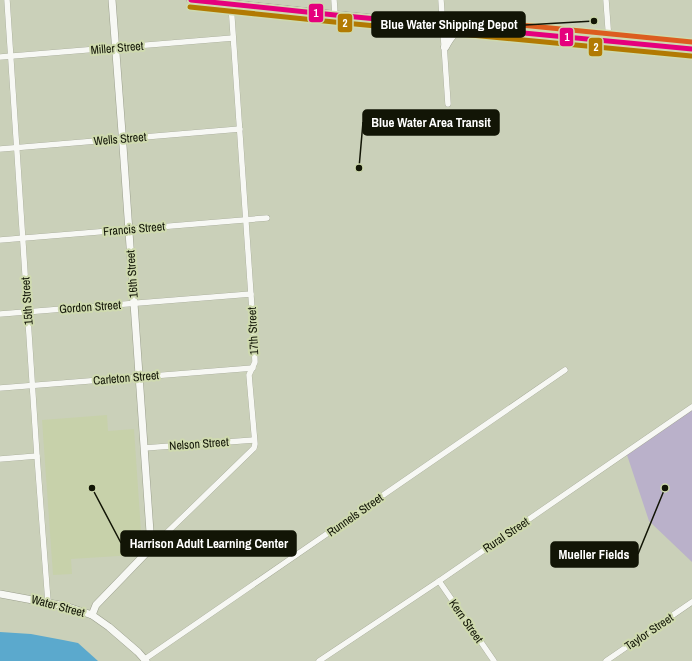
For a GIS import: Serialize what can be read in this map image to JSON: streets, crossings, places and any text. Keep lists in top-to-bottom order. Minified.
{"streets":{"street":["Miller Street","Wells Street","Francis Street","16th Street","15th Street","Gordon Street","17th Street","Carleton Street","Nelson Street","Runnels Street","Rural Street","Water Street","Kern Street","Taylor Street"]},"crossings":[["Miller Street","16th Street"],["Miller Street","15th Street"],["Miller Street","17th Street"],["Wells Street","16th Street"],["Wells Street","15th Street"],["Wells Street","17th Street"],["Francis Street","16th Street"],["Francis Street","15th Street"],["Francis Street","17th Street"],["16th Street","Gordon Street"],["16th Street","Carleton Street"],["16th Street","Nelson Street"],["15th Street","Gordon Street"],["15th Street","Carleton Street"],["15th Street","Water Street"],["Gordon Street","17th Street"],["17th Street","Carleton Street"],["17th Street","Nelson Street"],["Runnels Street","Water Street"],["Rural Street","Kern Street"]],"places":["Blue Water Shipping Depot","Blue Water Area Transit","Harrison Adult Learning Center","Mueller Fields"],"lines":["transit line 1","transit line 2"]}
